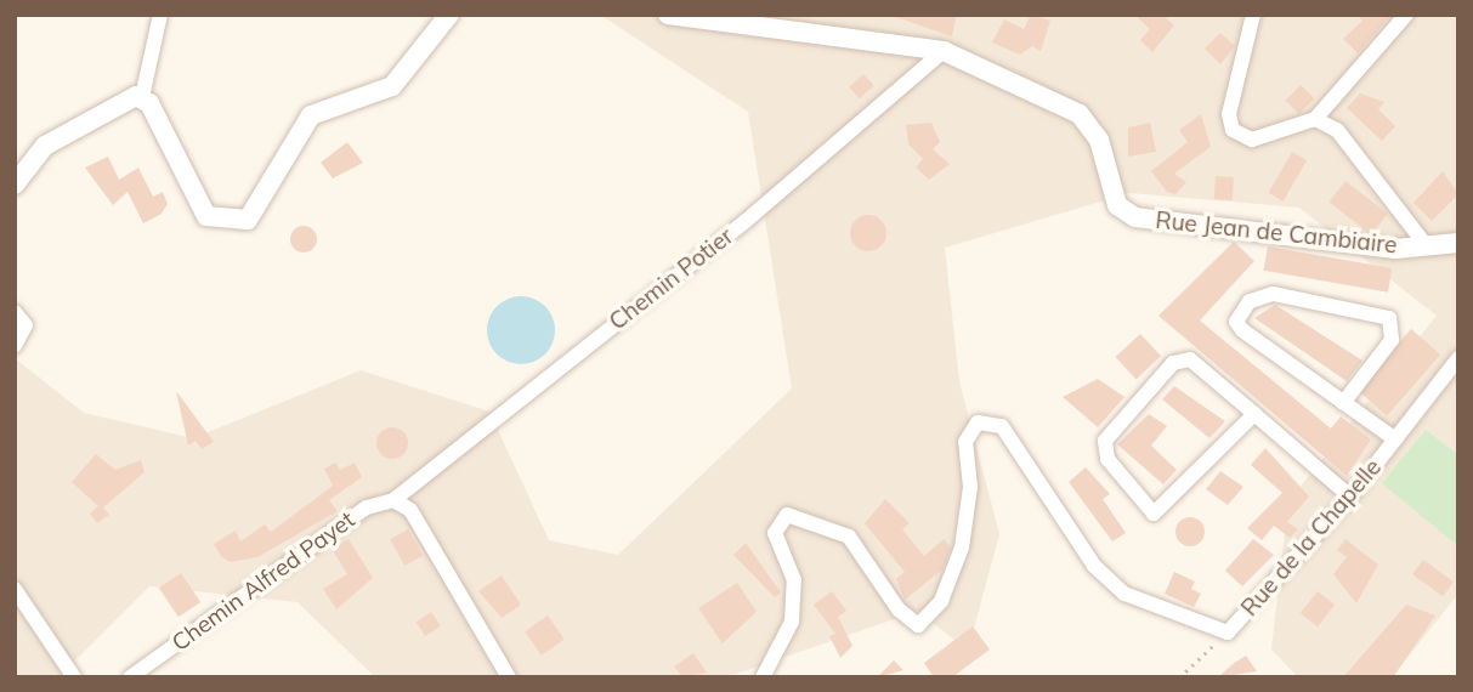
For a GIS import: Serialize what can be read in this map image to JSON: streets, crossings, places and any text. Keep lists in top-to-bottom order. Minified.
{"streets":{"main road":["Rue Jean de Cambiaire"],"street":["Chemin Potier","Rue de la Chapelle","Chemin Alfred Payet"]},"crossings":[["Rue Jean de Cambiaire","Chemin Potier"],["Chemin Potier","Chemin Alfred Payet"]]}
